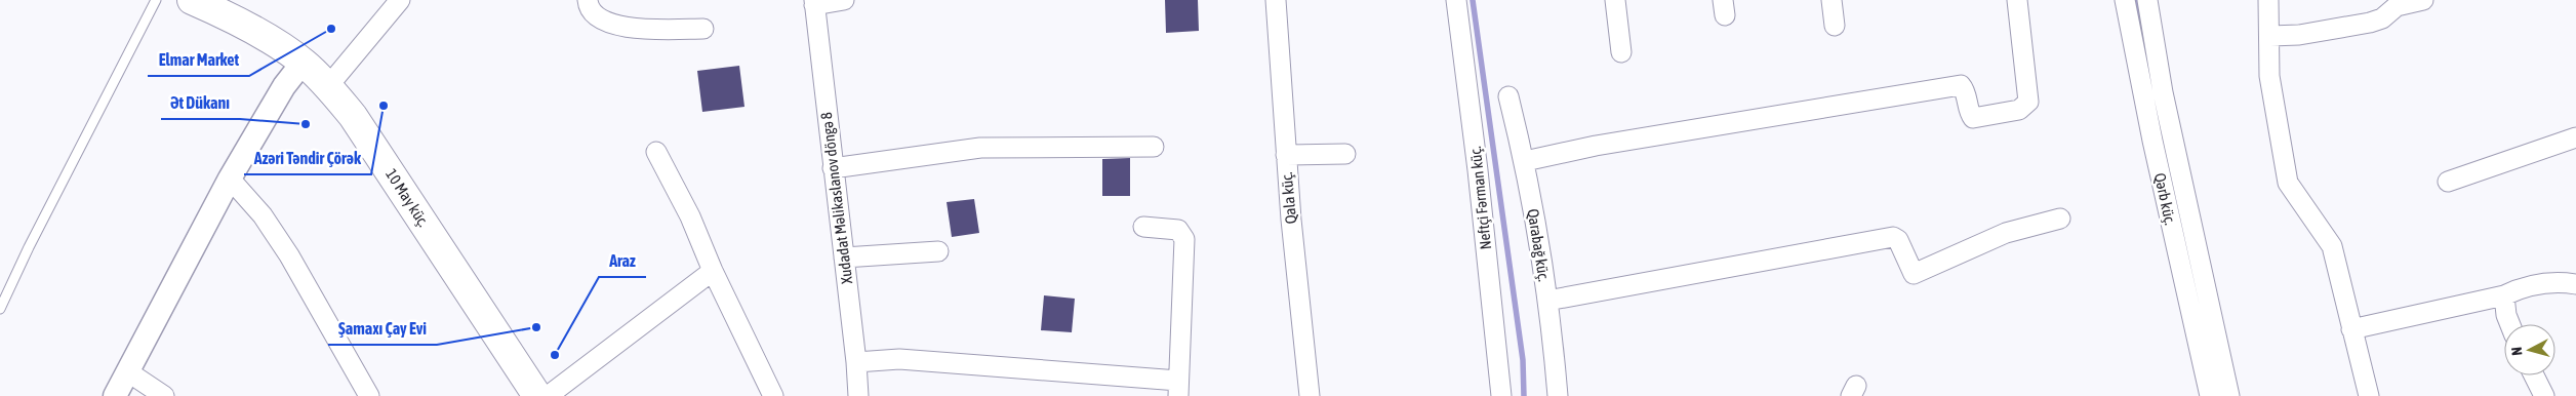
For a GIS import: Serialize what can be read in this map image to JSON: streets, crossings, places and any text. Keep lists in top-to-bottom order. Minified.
{"streets":{"main road":["10 May küç."],"street":["Xudadat Məlikaslanov döngə 8","Qala küç.","Neftçi Fərman küç.","Qərb küç.","Qarabağ küç."]},"places":["Elmar Market","Azəri Təndir Çörək","Ət Dükanı","Şamaxı Çay Evi","Araz"],"north":"left"}
